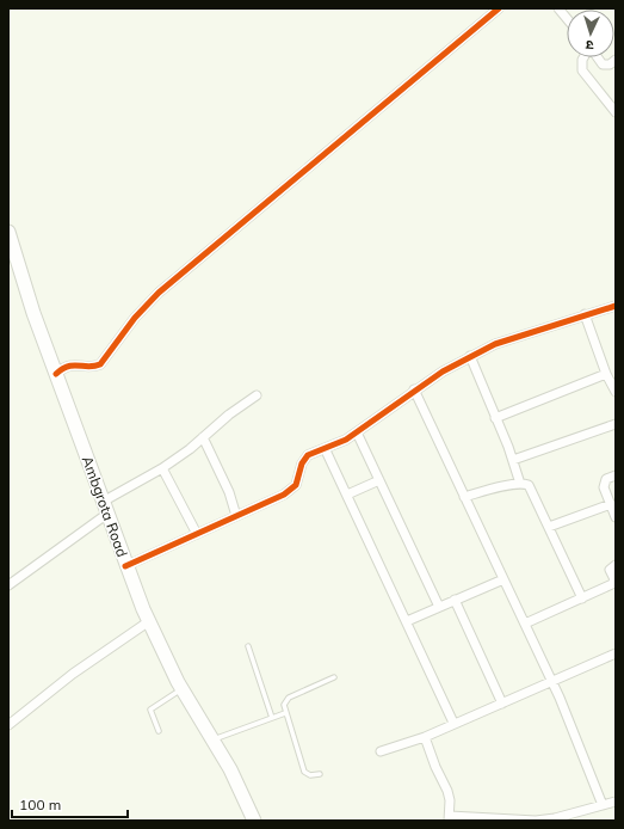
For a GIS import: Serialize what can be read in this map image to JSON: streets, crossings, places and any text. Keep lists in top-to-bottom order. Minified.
{"streets":{"main road":["Ambgrota Road"]},"scale_bar":"100 m","north":"bottom"}
